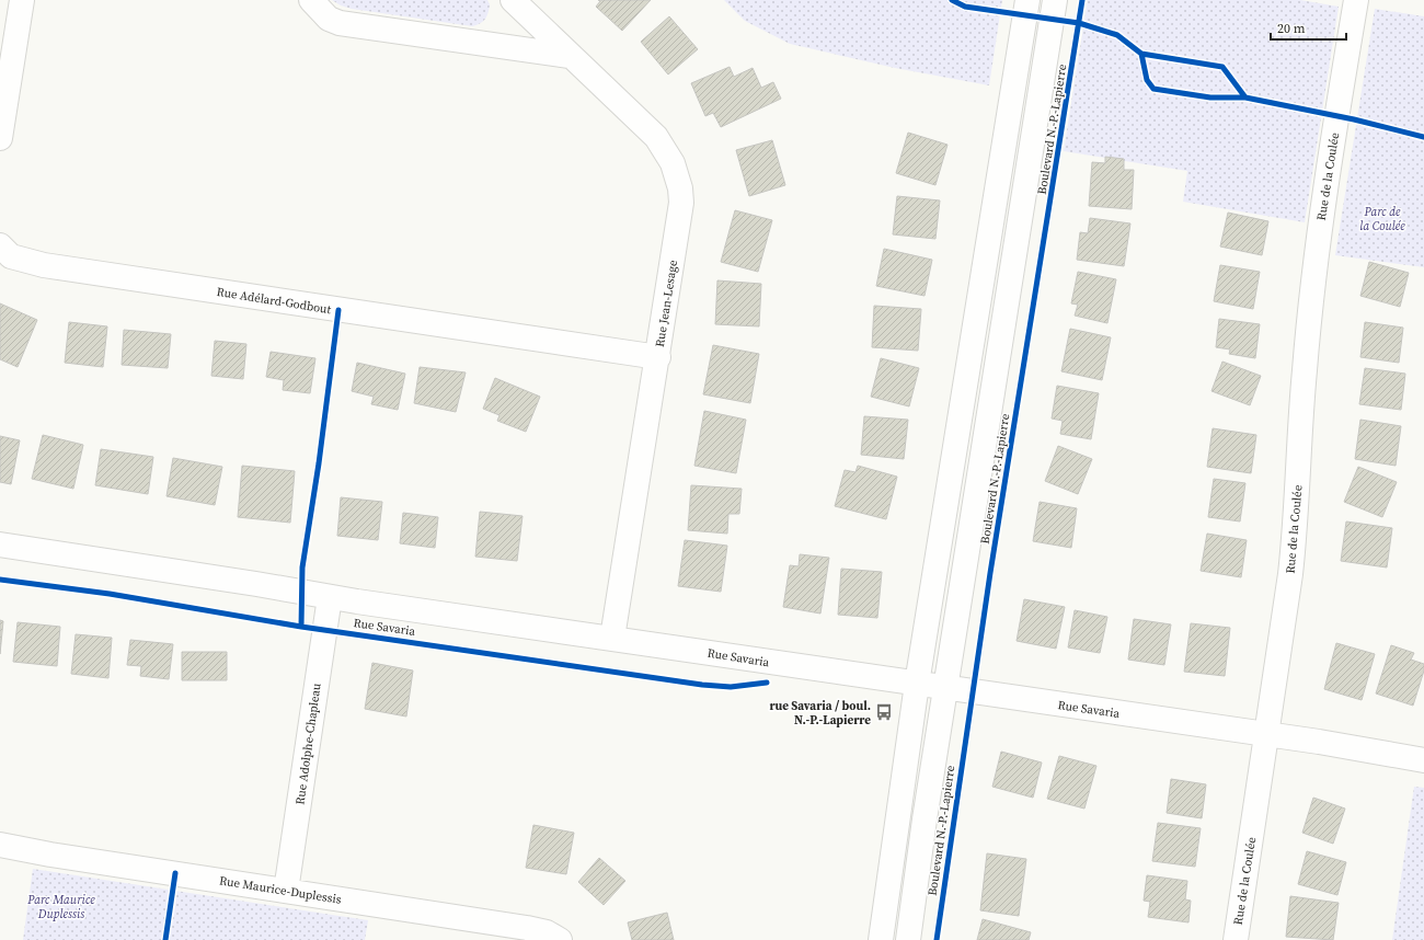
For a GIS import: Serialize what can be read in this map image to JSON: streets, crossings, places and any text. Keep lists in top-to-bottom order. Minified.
{"streets":{"street":["Boulevard N.-P.-Lapierre","Rue de la Coulée","Rue Adélard-Godbout","Rue Jean-Lesage","Rue Savaria","Rue Adolphe-Chapleau","Rue Maurice-Duplessis"]},"crossings":[["Boulevard N.-P.-Lapierre","Rue Savaria"],["Rue de la Coulée","Rue Savaria"],["Rue Adélard-Godbout","Rue Jean-Lesage"],["Rue Jean-Lesage","Rue Savaria"],["Rue Savaria","Rue Adolphe-Chapleau"],["Rue Adolphe-Chapleau","Rue Maurice-Duplessis"]],"parks":["Parc de la Coulée","Parc Maurice Duplessis"],"places":{"bus stop":["rue Savaria / boul. N.-P.-Lapierre"]},"scale_bar":"20 m"}
